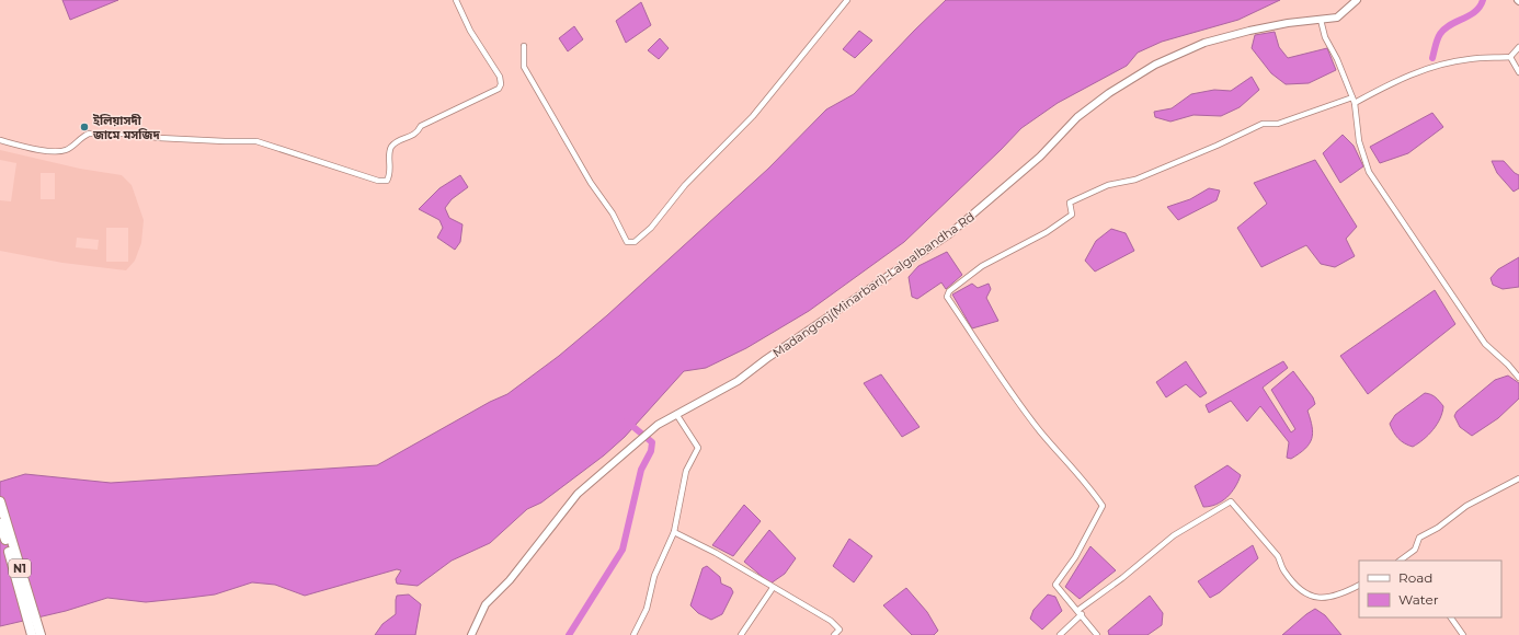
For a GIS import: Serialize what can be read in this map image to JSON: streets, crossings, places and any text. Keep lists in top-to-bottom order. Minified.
{"streets":{"highway":["N1"],"main road":["Madangonj(Minarbari)-Lalgalbandha Rd"]},"places":["ইলিয়াসদী জামে মসজিদ"],"legend":["Road","Water"]}
